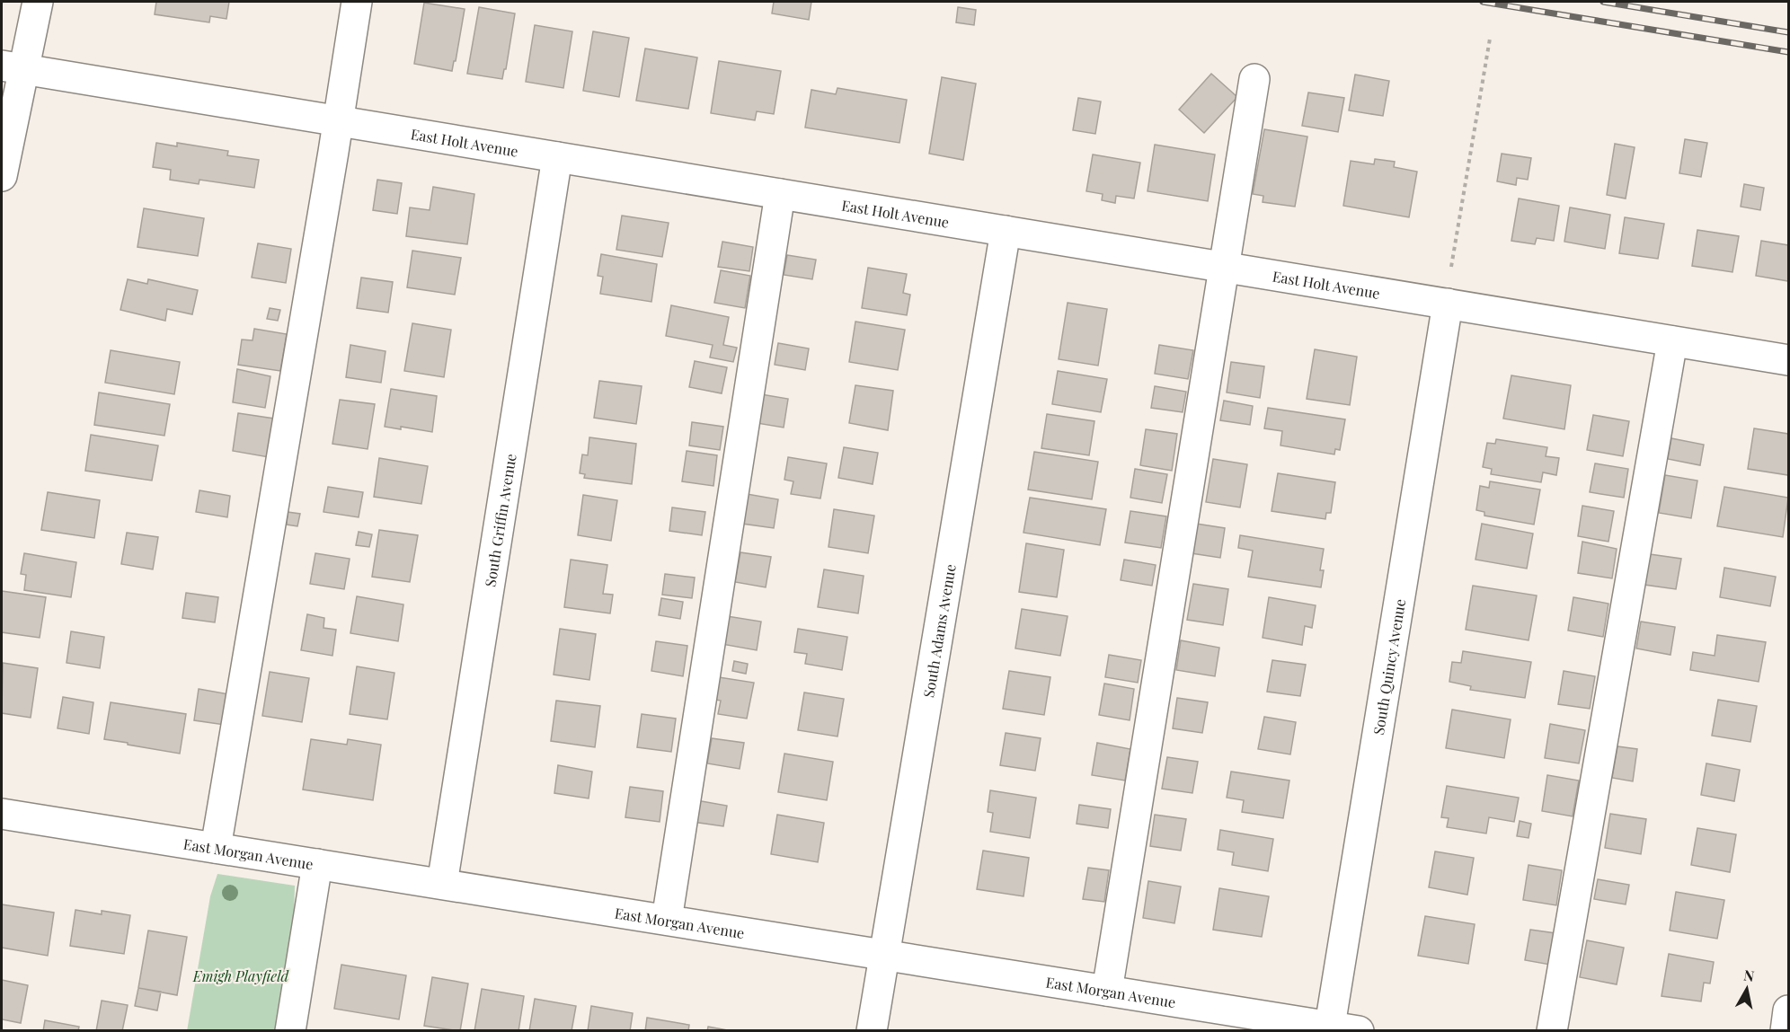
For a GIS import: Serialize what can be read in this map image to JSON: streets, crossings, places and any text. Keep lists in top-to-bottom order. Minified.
{"streets":{"street":["East Holt Avenue","South Griffin Avenue","South Adams Avenue","South Quincy Avenue","East Morgan Avenue"]},"crossings":[["East Holt Avenue","South Griffin Avenue"],["East Holt Avenue","South Adams Avenue"],["East Holt Avenue","South Quincy Avenue"],["South Griffin Avenue","East Morgan Avenue"],["South Adams Avenue","East Morgan Avenue"],["South Quincy Avenue","East Morgan Avenue"]],"parks":["Emigh Playfield"],"north":"top"}
